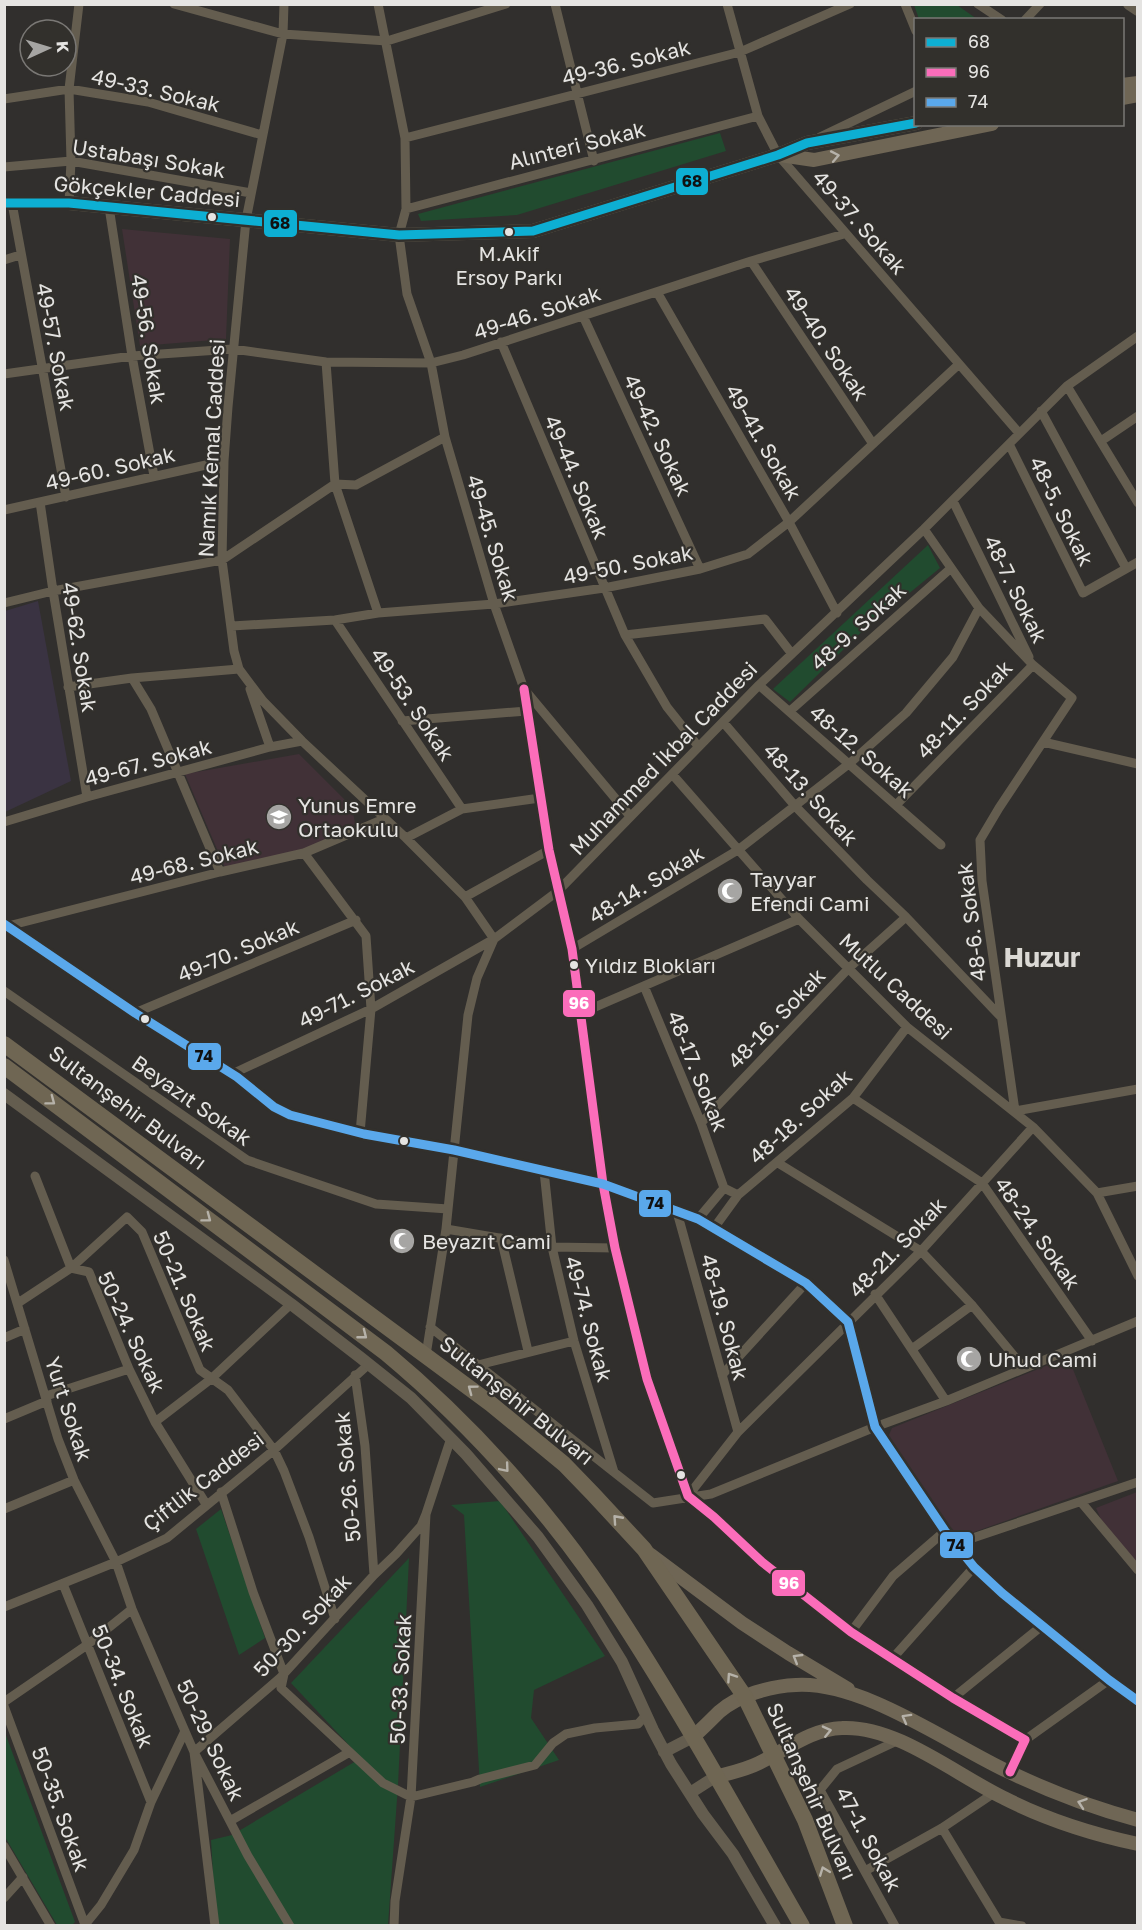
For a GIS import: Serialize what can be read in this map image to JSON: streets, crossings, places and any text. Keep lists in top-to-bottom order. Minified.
{"streets":{"highway":["Sultanşehir Bulvarı"],"main road":["Gökçekler Caddesi"],"street":["49-36. Sokak","49-33. Sokak","Alınteri Sokak","Ustabaşı Sokak","49-37. Sokak","49-46. Sokak","49-56. Sokak","49-40. Sokak","49-57. Sokak","49-42. Sokak","49-41. Sokak","Namık Kemal Caddesi","49-60. Sokak","49-44. Sokak","48-5. Sokak","49-45. Sokak","49-50. Sokak","48-7. Sokak","48-9. Sokak","49-62. Sokak","49-53. Sokak","48-11. Sokak","48-12. Sokak","Muhammed İkbal Caddesi","49-67. Sokak","48-13. Sokak","49-68. Sokak","48-14. Sokak","48-6. Sokak","49-70. Sokak","Mutlu Caddesi","49-71. Sokak","48-16. Sokak","48-17. Sokak","Beyazıt Sokak","48-18. Sokak","48-24. Sokak","48-21. Sokak","50-21. Sokak","48-19. Sokak","49-74. Sokak","50-24. Sokak","Yurt Sokak","50-26. Sokak","Çiftlik Caddesi","50-30. Sokak","50-33. Sokak","50-34. Sokak","50-29. Sokak","50-35. Sokak","47-1. Sokak"]},"crossings":[["49-36. Sokak","49-37. Sokak"],["49-33. Sokak","Namık Kemal Caddesi"],["Alınteri Sokak","49-37. Sokak"],["Ustabaşı Sokak","Namık Kemal Caddesi"],["Gökçekler Caddesi","49-37. Sokak"],["Gökçekler Caddesi","49-56. Sokak"],["Gökçekler Caddesi","49-57. Sokak"],["Gökçekler Caddesi","Namık Kemal Caddesi"],["Gökçekler Caddesi","49-45. Sokak"],["49-37. Sokak","49-46. Sokak"],["49-37. Sokak","49-50. Sokak"],["49-37. Sokak","Muhammed İkbal Caddesi"],["49-46. Sokak","49-56. Sokak"],["49-46. Sokak","49-40. Sokak"],["49-46. Sokak","49-57. Sokak"],["49-46. Sokak","49-42. Sokak"],["49-46. Sokak","49-41. Sokak"],["49-46. Sokak","Namık Kemal Caddesi"],["49-46. Sokak","49-44. Sokak"],["49-46. Sokak","49-45. Sokak"],["49-56. Sokak","49-60. Sokak"],["49-40. Sokak","49-50. Sokak"],["49-57. Sokak","49-60. Sokak"],["49-42. Sokak","49-50. Sokak"],["49-41. Sokak","49-50. Sokak"],["49-41. Sokak","Muhammed İkbal Caddesi"],["Namık Kemal Caddesi","49-60. Sokak"],["Namık Kemal Caddesi","49-50. Sokak"],["Namık Kemal Caddesi","Muhammed İkbal Caddesi"],["Namık Kemal Caddesi","49-67. Sokak"],["Namık Kemal Caddesi","49-68. Sokak"],["Namık Kemal Caddesi","49-71. Sokak"],["49-60. Sokak","49-62. Sokak"],["49-44. Sokak","49-50. Sokak"],["49-44. Sokak","Muhammed İkbal Caddesi"],["48-5. Sokak","Muhammed İkbal Caddesi"],["49-45. Sokak","49-50. Sokak"],["49-45. Sokak","Muhammed İkbal Caddesi"],["49-50. Sokak","49-53. Sokak"],["48-7. Sokak","48-9. Sokak"],["48-7. Sokak","48-11. Sokak"],["48-7. Sokak","Muhammed İkbal Caddesi"],["48-7. Sokak","48-14. Sokak"],["48-7. Sokak","48-6. Sokak"],["48-9. Sokak","48-12. Sokak"],["49-62. Sokak","49-67. Sokak"],["48-11. Sokak","48-12. Sokak"],["48-11. Sokak","48-6. Sokak"],["48-12. Sokak","Muhammed İkbal Caddesi"],["48-12. Sokak","48-14. Sokak"],["Muhammed İkbal Caddesi","48-13. Sokak"],["Muhammed İkbal Caddesi","Mutlu Caddesi"],["Muhammed İkbal Caddesi","49-71. Sokak"],["Muhammed İkbal Caddesi","Beyazıt Sokak"],["Muhammed İkbal Caddesi","Sultanşehir Bulvarı"],["48-13. Sokak","48-14. Sokak"],["48-13. Sokak","48-6. Sokak"],["48-13. Sokak","48-16. Sokak"],["48-14. Sokak","Mutlu Caddesi"],["48-6. Sokak","Mutlu Caddesi"],["Mutlu Caddesi","48-16. Sokak"],["Mutlu Caddesi","48-18. Sokak"],["Mutlu Caddesi","48-21. Sokak"],["48-16. Sokak","48-17. Sokak"],["48-18. Sokak","48-24. Sokak"],["48-24. Sokak","48-21. Sokak"],["48-21. Sokak","48-19. Sokak"],["50-21. Sokak","50-24. Sokak"],["50-21. Sokak","Çiftlik Caddesi"],["50-21. Sokak","50-30. Sokak"],["50-24. Sokak","Çiftlik Caddesi"],["Yurt Sokak","Çiftlik Caddesi"],["Yurt Sokak","50-29. Sokak"],["50-26. Sokak","Çiftlik Caddesi"],["50-26. Sokak","50-30. Sokak"],["Çiftlik Caddesi","50-34. Sokak"],["Çiftlik Caddesi","50-29. Sokak"],["50-30. Sokak","50-33. Sokak"],["50-30. Sokak","50-29. Sokak"]],"districts":["Huzur"],"places":{"other":["M.Akif Ersoy Parkı","Yıldız Blokları"],"school or university":["Yunus Emre Ortaokulu"],"mosque":["Tayyar Efendi Cami","Beyazıt Cami","Uhud Cami"]},"lines":["transit line 68","transit line 96","transit line 74"],"legend":["68","96","74"],"north":"right"}
